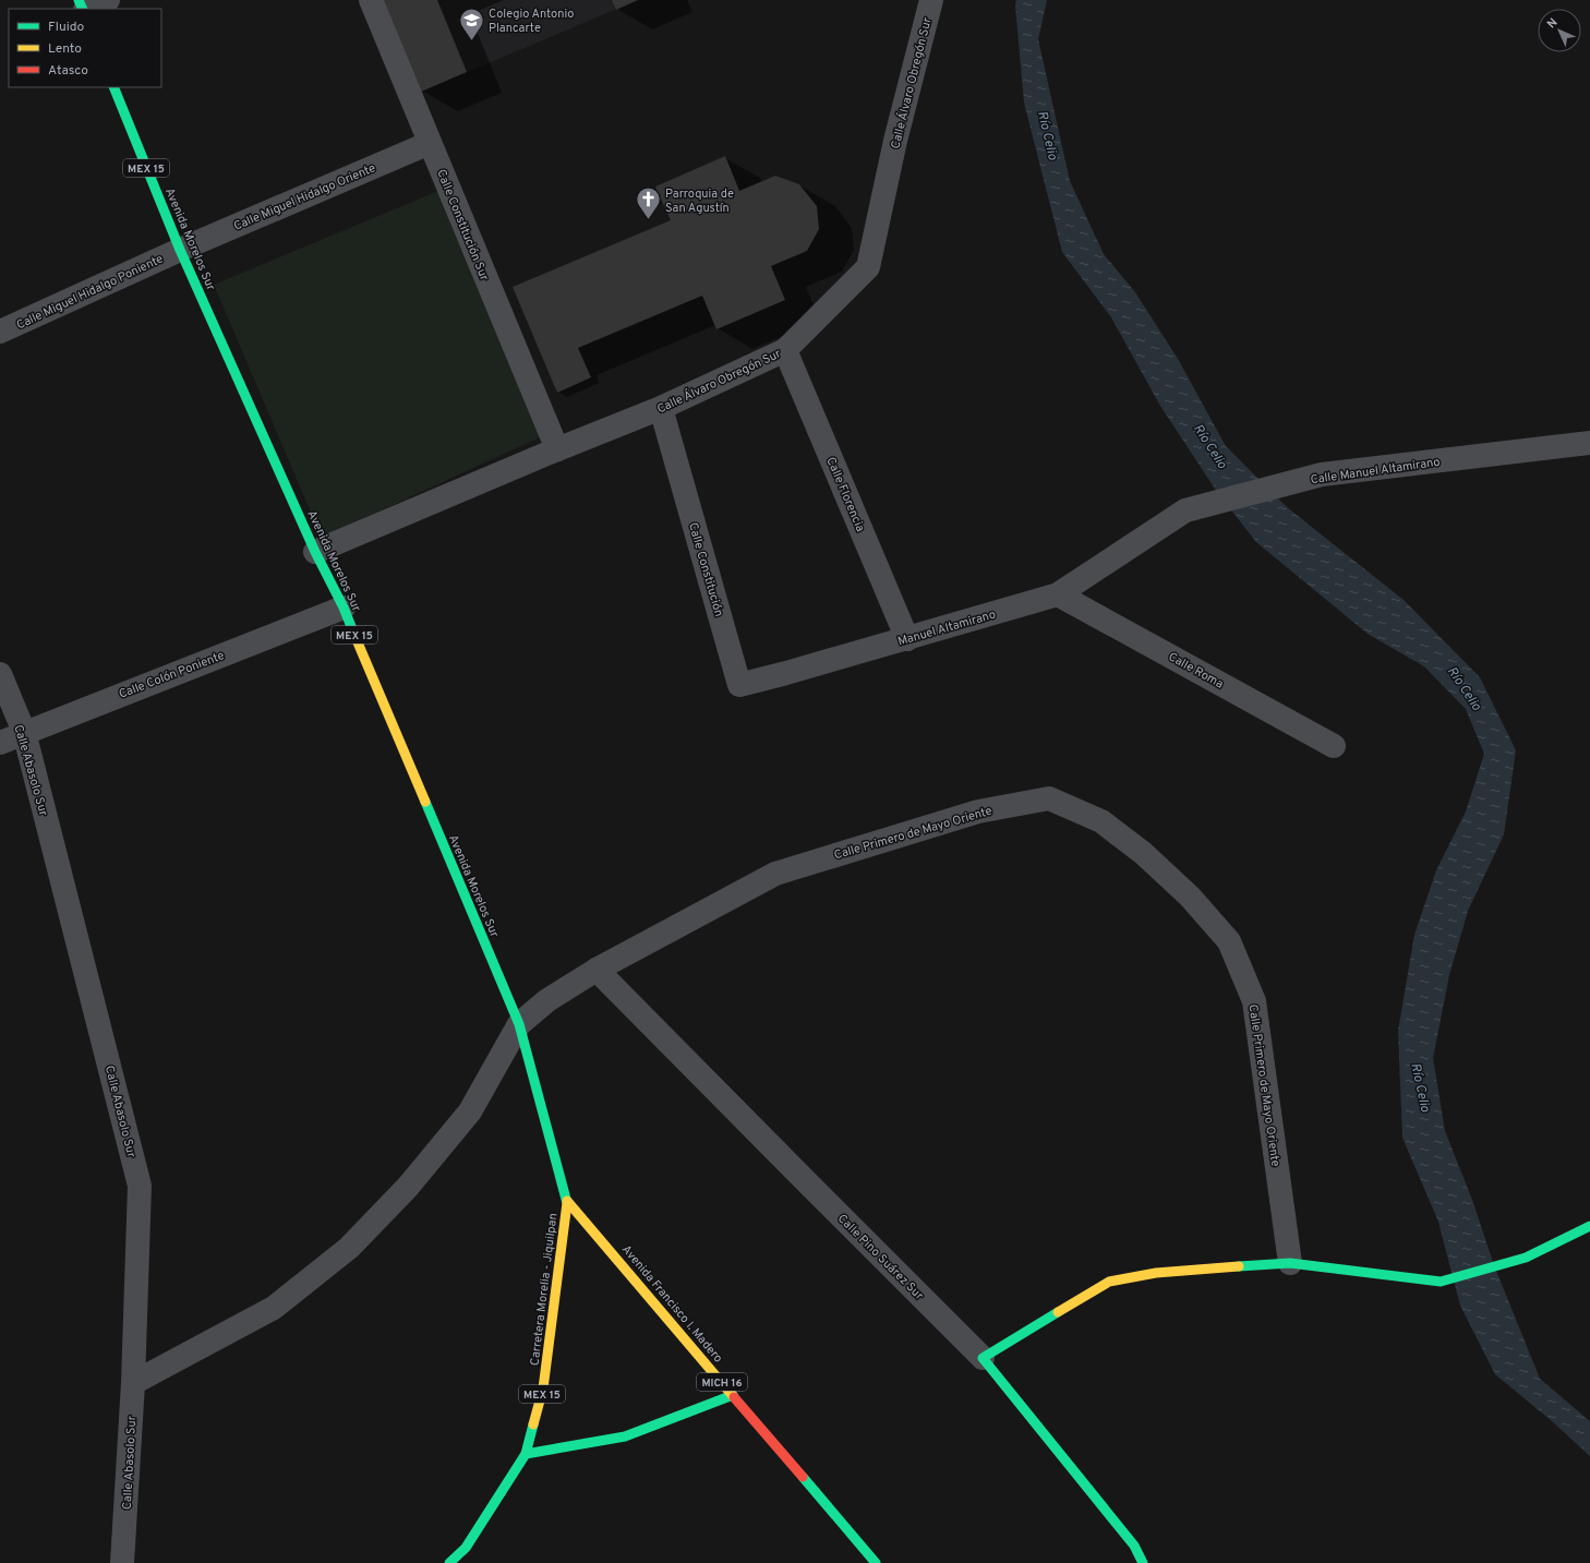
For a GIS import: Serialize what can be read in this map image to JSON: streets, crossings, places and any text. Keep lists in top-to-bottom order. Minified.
{"streets":{"main road":["MEX 15","Avenida Morelos Sur","Calle Pino Suárez Sur","Carretera Morelia - Jiquilpan","Avenida Francisco I. Madero","MICH 16"],"street":["Calle Álvaro Obregón Sur","Calle Miguel Hidalgo Oriente","Calle Constitución Sur","Calle Miguel Hidalgo Poniente","Calle Manuel Altamirano","Calle Florencia","Calle Constitución","Manuel Altamirano","Calle Roma","Calle Colón Poniente","Calle Abasolo Sur","Calle Primero de Mayo Oriente"]},"crossings":[["Calle Álvaro Obregón Sur","Calle Constitución Sur"],["Calle Álvaro Obregón Sur","Avenida Morelos Sur"],["Calle Álvaro Obregón Sur","Calle Florencia"],["Calle Álvaro Obregón Sur","Calle Constitución"],["Calle Miguel Hidalgo Oriente","Calle Constitución Sur"],["Calle Miguel Hidalgo Oriente","Avenida Morelos Sur"],["Calle Miguel Hidalgo Oriente","Calle Miguel Hidalgo Poniente"],["Avenida Morelos Sur","Calle Miguel Hidalgo Poniente"],["Avenida Morelos Sur","Calle Colón Poniente"],["Avenida Morelos Sur","Calle Primero de Mayo Oriente"],["Avenida Morelos Sur","Carretera Morelia - Jiquilpan"],["Avenida Morelos Sur","Avenida Francisco I. Madero"],["Calle Manuel Altamirano","Manuel Altamirano"],["Calle Florencia","Manuel Altamirano"],["Calle Constitución","Manuel Altamirano"],["Manuel Altamirano","Calle Roma"],["Calle Colón Poniente","Calle Abasolo Sur"],["Calle Primero de Mayo Oriente","Calle Pino Suárez Sur"],["Carretera Morelia - Jiquilpan","Avenida Francisco I. Madero"]],"water":["Río Celio"],"places":{"school or university":["Colegio Antonio Plancarte"],"church":["Parroquia de San Agustín"]},"legend":["Fluido","Lento","Atasco"],"north":"top left"}
